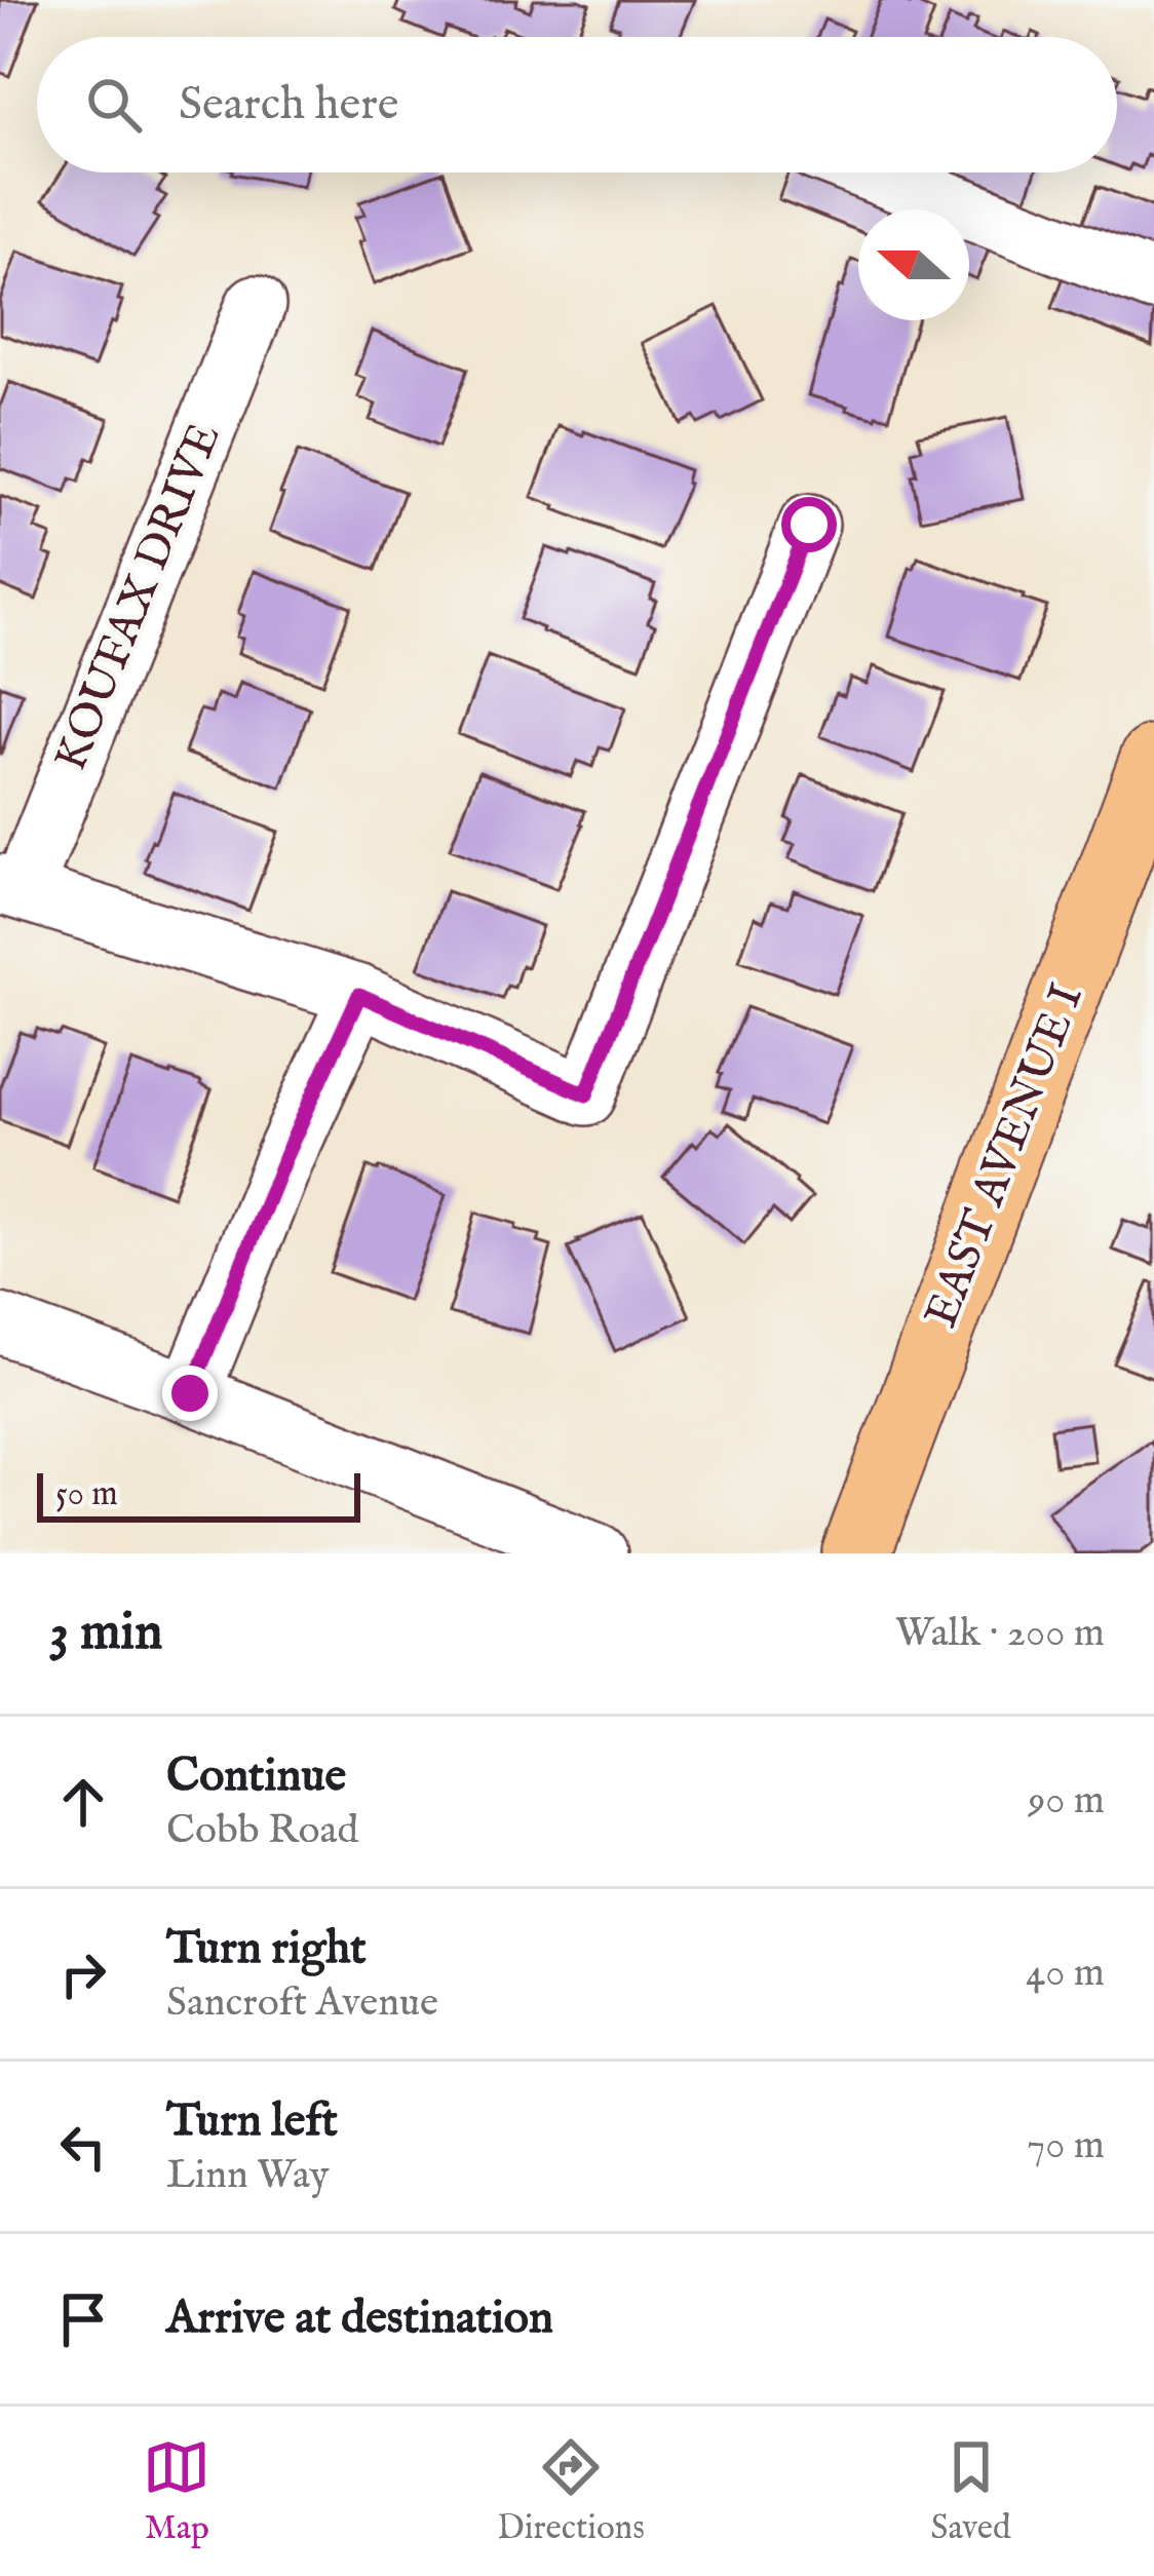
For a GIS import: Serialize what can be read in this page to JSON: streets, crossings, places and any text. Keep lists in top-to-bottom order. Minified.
{"streets":{"main road":["EAST AVENUE I"],"street":["KOUFAX DRIVE"]},"scale_bar":"50 m","north":"left","page":{"search":"Search here","scale":"50 m","heading":["3 min","Walk · 200 m"],"list":[["Continue","Cobb Road","90 m"],["Turn right","Sancroft Avenue","40 m"],["Turn left","Linn Way","70 m"],"Arrive at destination"],"nav":["Map","Directions","Saved"]}}
